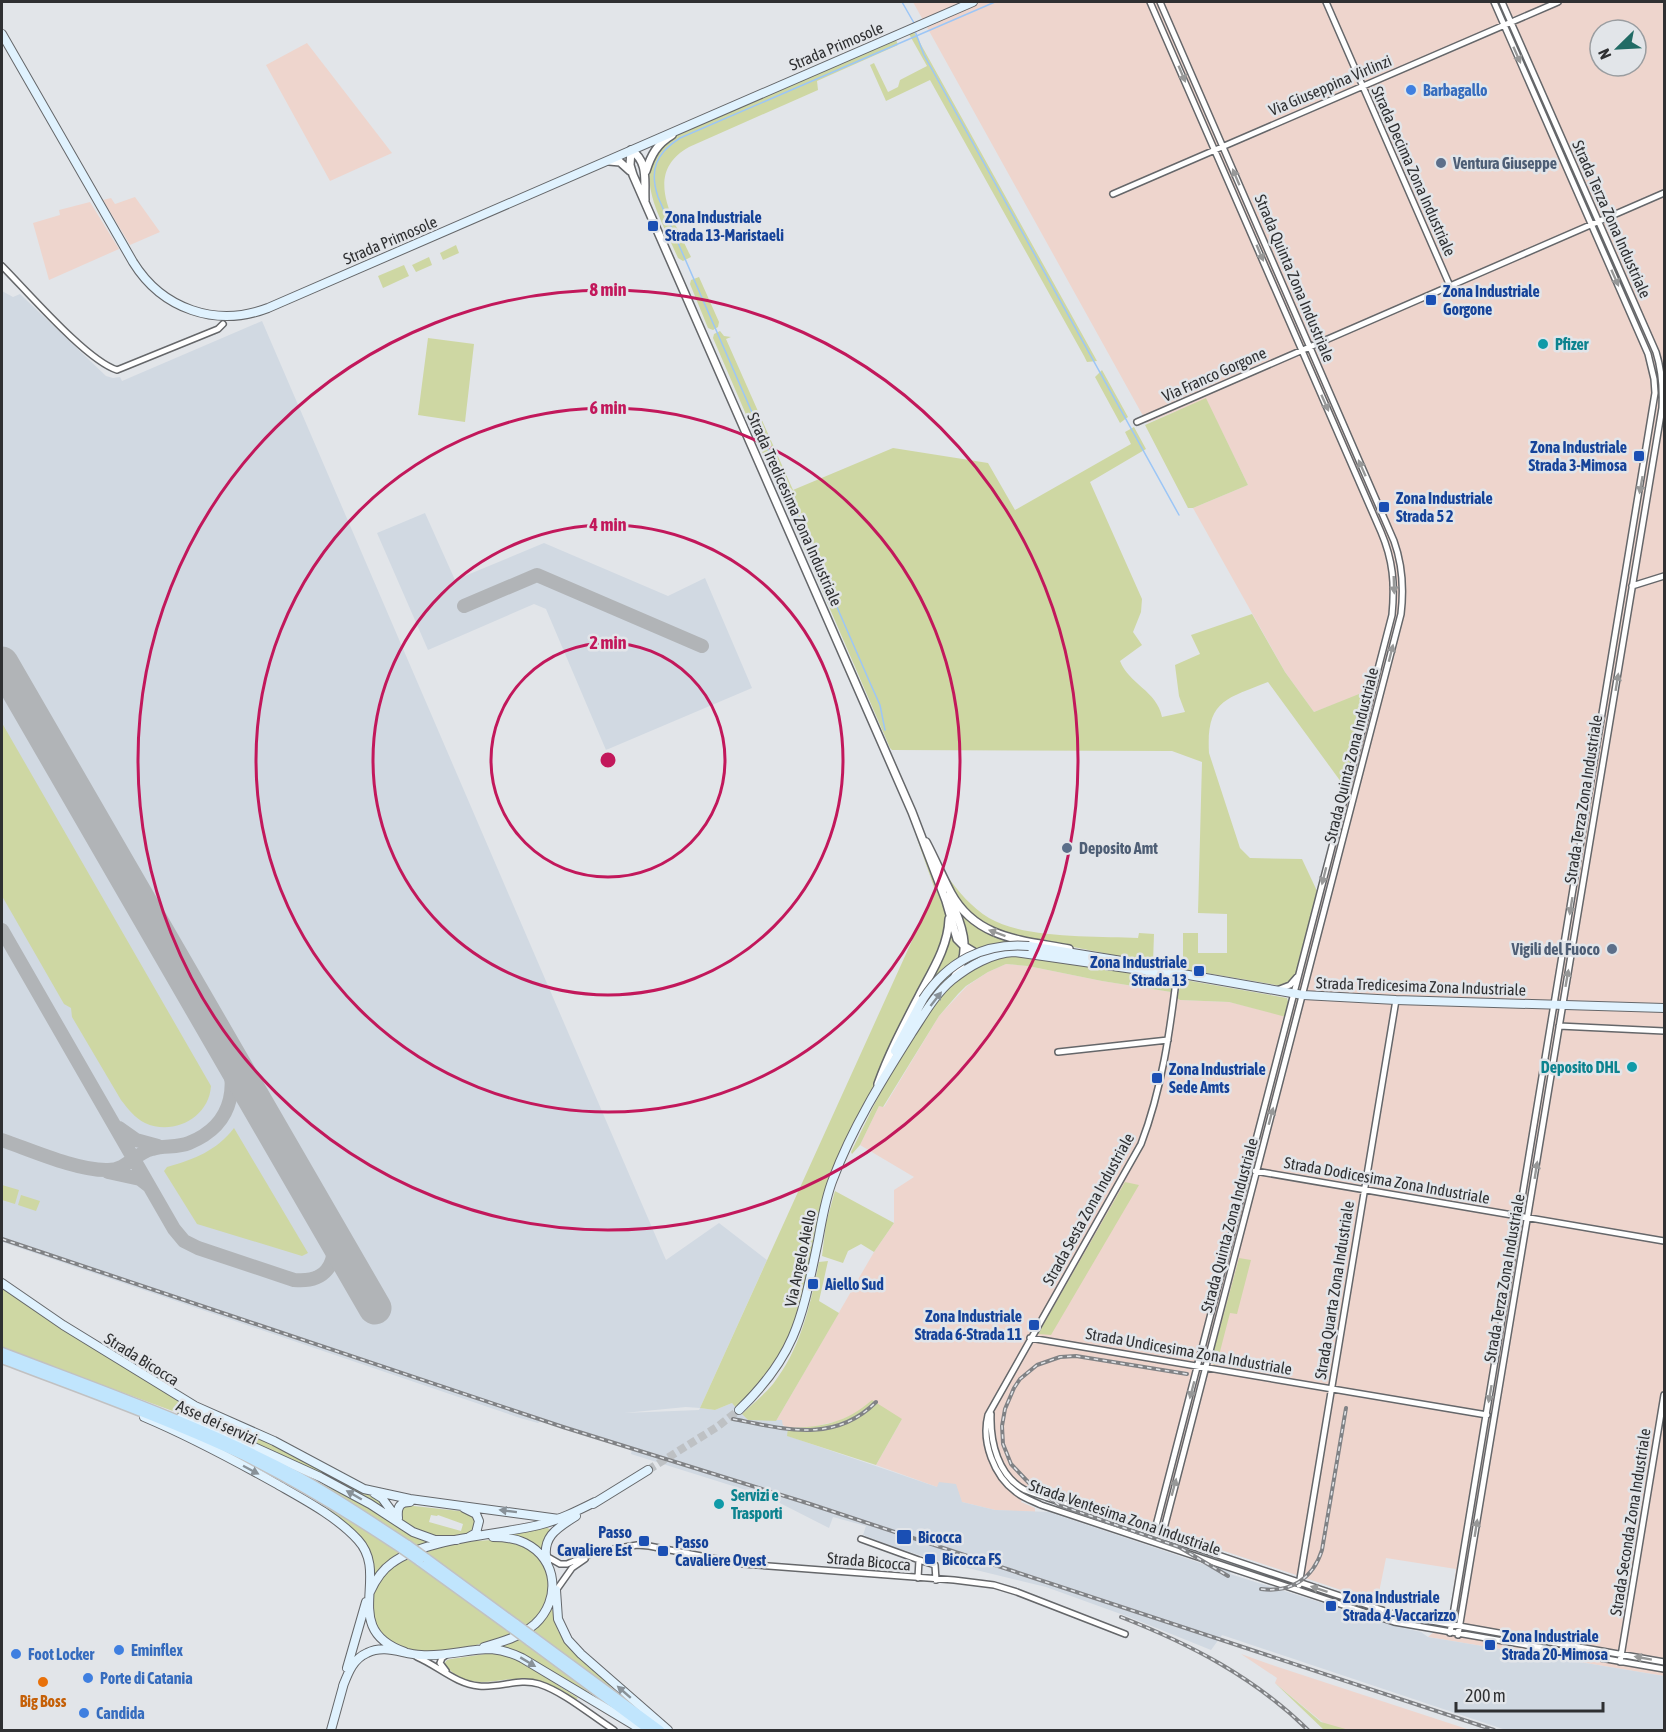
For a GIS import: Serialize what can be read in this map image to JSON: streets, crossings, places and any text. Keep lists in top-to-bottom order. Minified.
{"streets":{"main road":["Strada Primosole","Strada Tredicesima Zona Industriale","Via Angelo Aiello","Strada Bicocca","Asse dei servizi"],"street":["Via Giuseppina Virlinzi","Strada Decima Zona Industriale","Strada Terza Zona Industriale","Strada Quinta Zona Industriale","Via Franco Gorgone","Strada Dodicesima Zona Industriale","Strada Sesta Zona Industriale","Strada Quarta Zona Industriale","Strada Undicesima Zona Industriale","Strada Ventesima Zona Industriale","Strada Seconda Zona Industriale"]},"crossings":[["Via Giuseppina Virlinzi","Strada Decima Zona Industriale"],["Via Giuseppina Virlinzi","Strada Terza Zona Industriale"],["Via Giuseppina Virlinzi","Strada Quinta Zona Industriale"],["Strada Terza Zona Industriale","Strada Tredicesima Zona Industriale"],["Strada Terza Zona Industriale","Strada Dodicesima Zona Industriale"],["Strada Terza Zona Industriale","Strada Undicesima Zona Industriale"],["Strada Terza Zona Industriale","Strada Ventesima Zona Industriale"],["Strada Quinta Zona Industriale","Via Franco Gorgone"],["Strada Quinta Zona Industriale","Strada Tredicesima Zona Industriale"],["Strada Quinta Zona Industriale","Strada Dodicesima Zona Industriale"],["Strada Quinta Zona Industriale","Strada Undicesima Zona Industriale"],["Strada Quinta Zona Industriale","Strada Ventesima Zona Industriale"],["Strada Tredicesima Zona Industriale","Strada Sesta Zona Industriale"],["Strada Tredicesima Zona Industriale","Strada Quarta Zona Industriale"],["Strada Dodicesima Zona Industriale","Strada Quarta Zona Industriale"],["Strada Sesta Zona Industriale","Strada Undicesima Zona Industriale"],["Strada Sesta Zona Industriale","Strada Ventesima Zona Industriale"],["Strada Quarta Zona Industriale","Strada Undicesima Zona Industriale"],["Strada Quarta Zona Industriale","Strada Ventesima Zona Industriale"],["Strada Ventesima Zona Industriale","Strada Seconda Zona Industriale"]],"places":{"other":["Barbagallo","Ventura Giuseppe","Pfizer","Deposito Amt","Vigili del Fuoco","Deposito DHL","Servizi e Trasporti","Eminflex","Foot Locker","Porte di Catania","Big Boss","Candida"],"transit":["Zona Industriale Strada 13-Maristaeli","Zona Industriale Gorgone","Zona Industriale Strada 3-Mimosa","Zona Industriale Strada 5 2","Zona Industriale Strada 13","Zona Industriale Sede Amts","Aiello Sud","Zona Industriale Strada 6-Strada 11","Bicocca","Passo Cavaliere Est","Passo Cavaliere Ovest","Bicocca FS","Zona Industriale Strada 4-Vaccarizzo","Zona Industriale Strada 20-Mimosa"]},"scale_bar":"200 m","north":"bottom left","rings":["8 min","6 min","4 min","2 min"]}
